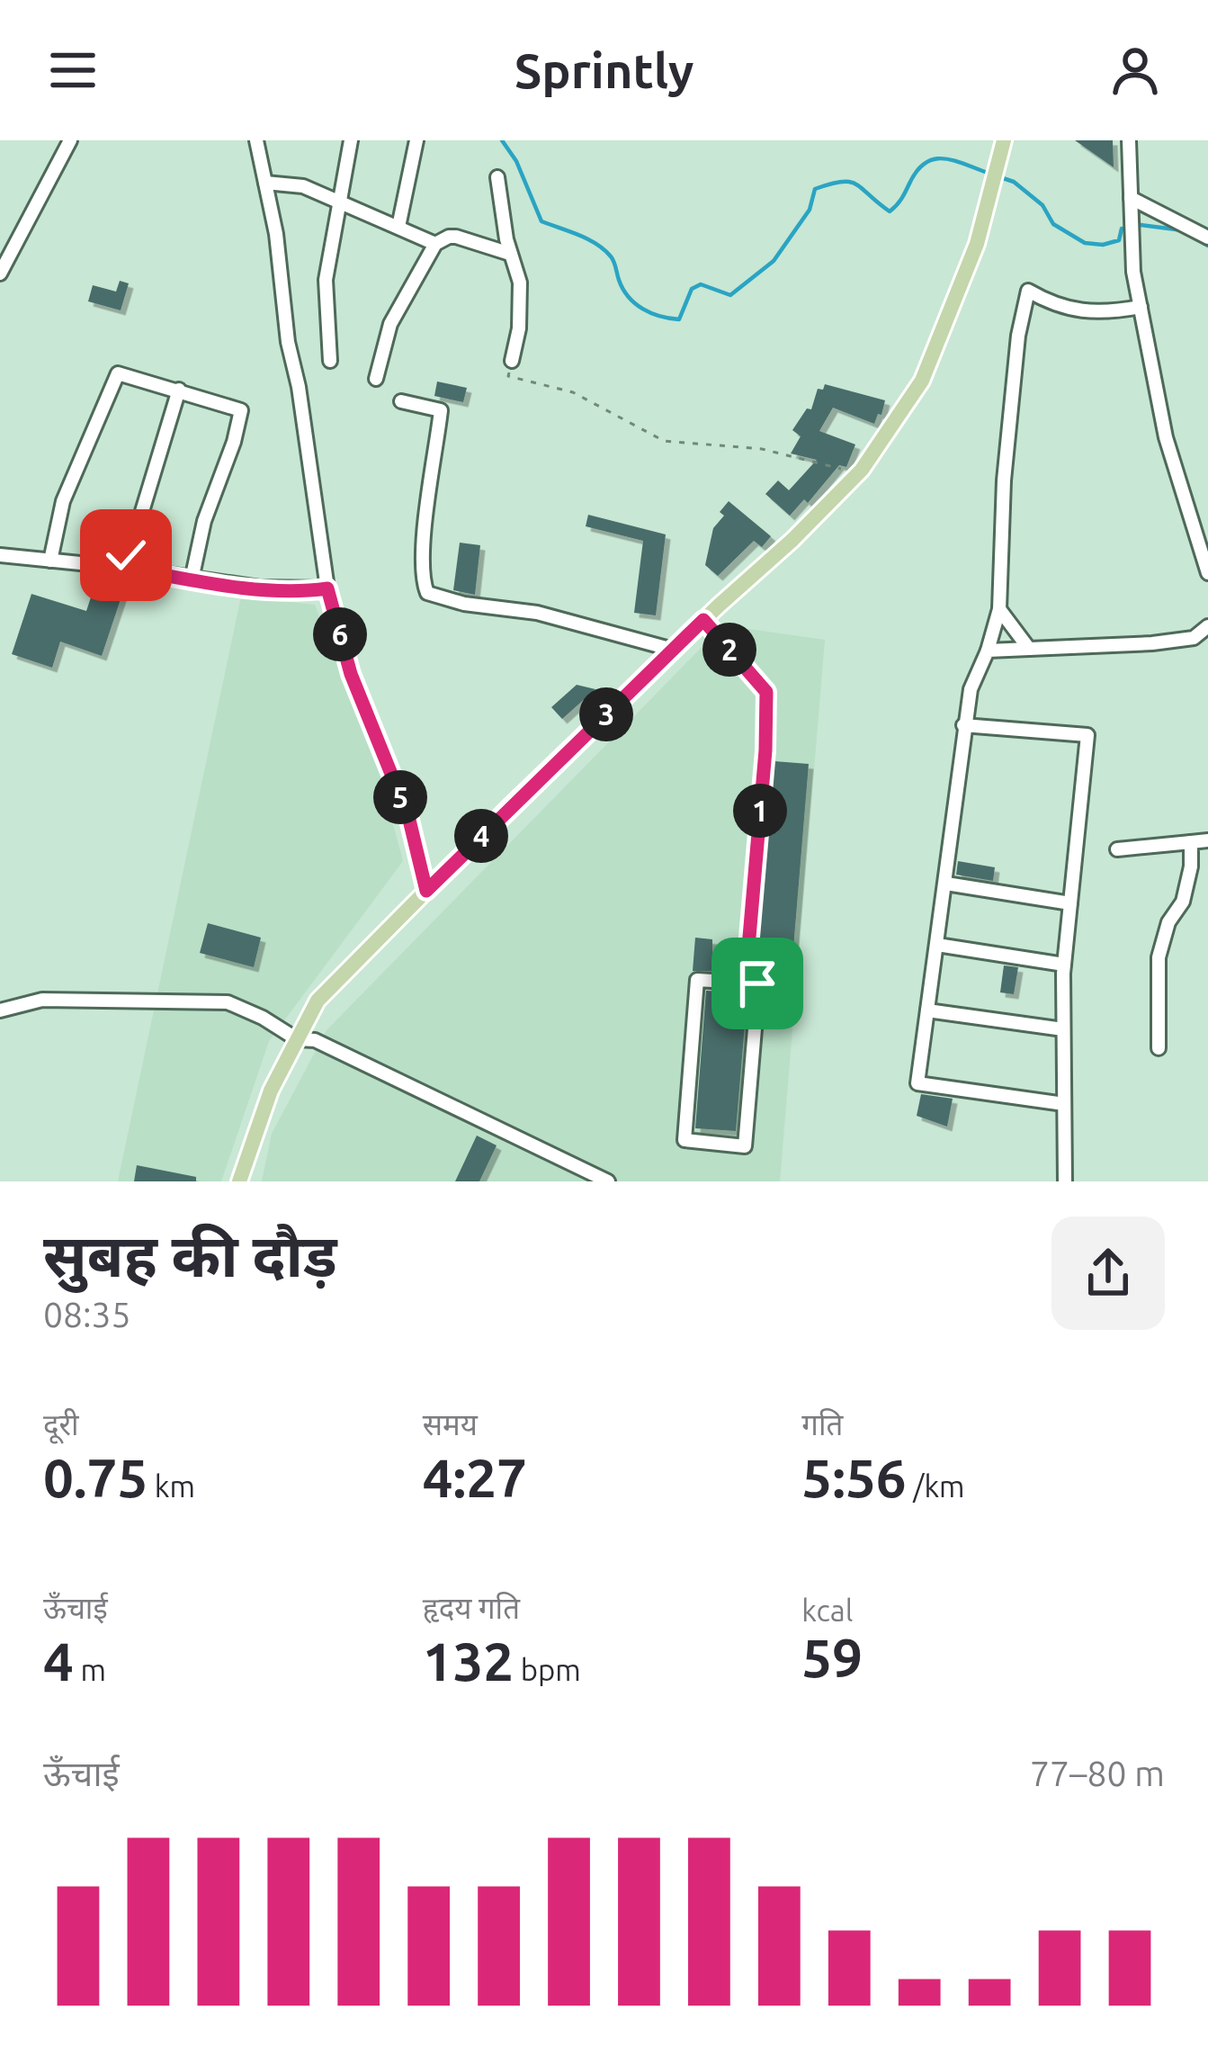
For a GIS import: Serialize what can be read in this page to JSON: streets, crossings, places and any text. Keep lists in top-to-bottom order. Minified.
{"page":{"header":"Sprintly","pins":["6","2","3","5","1","4"],"heading":["सुबह की दौड़","08:35"],"stats":[["दूरी","0.75 km"],["समय","4:27"],["गति","5:56 /km"],["ऊँचाई","4 m"],["हृदय गति","132 bpm"],["kcal","59"]],"chart":["ऊँचाई","77–80 m"]}}
